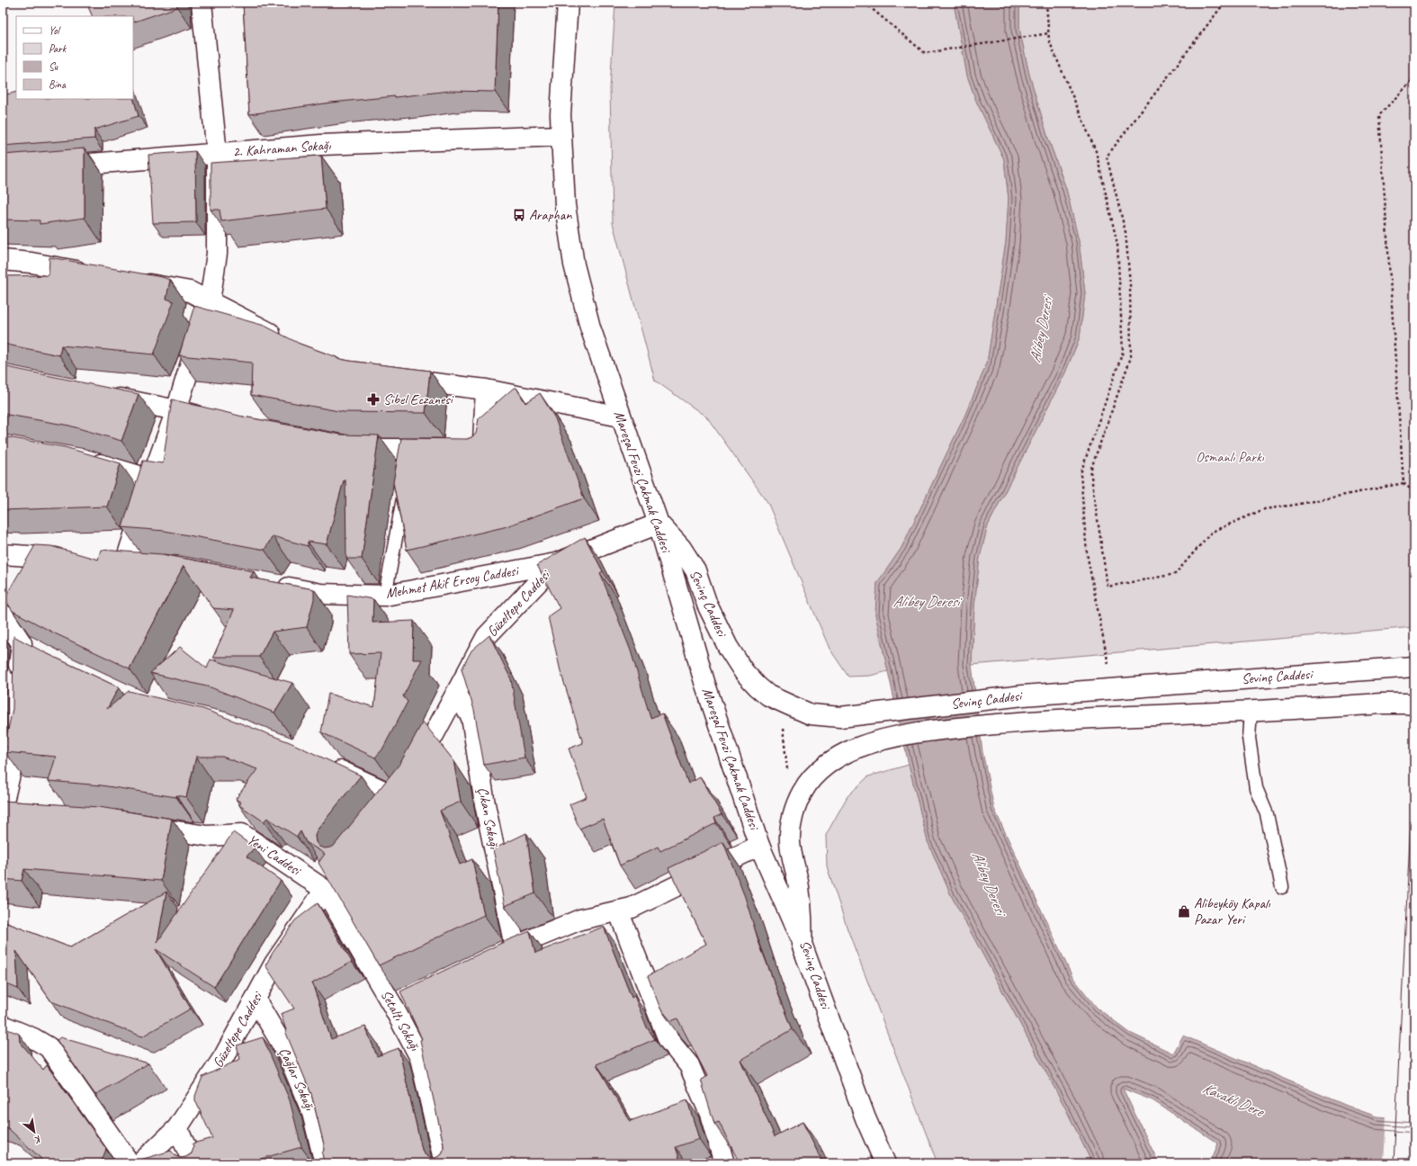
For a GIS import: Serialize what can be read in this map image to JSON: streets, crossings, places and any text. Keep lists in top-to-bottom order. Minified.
{"streets":{"street":["2. Kahraman Sokağı","Mareşal Fevzi Çakmak Caddesi","Mehmet Akif Ersoy Caddesi","Sevinç Caddesi","Güzeltepe Caddesi","Çıkan Sokağı","Yeni Caddesi","Setaltı Sokağı","Çağlar Sokağı"]},"crossings":[["2. Kahraman Sokağı","Mareşal Fevzi Çakmak Caddesi"],["Mareşal Fevzi Çakmak Caddesi","Mehmet Akif Ersoy Caddesi"],["Mareşal Fevzi Çakmak Caddesi","Sevinç Caddesi"],["Mehmet Akif Ersoy Caddesi","Sevinç Caddesi"],["Mehmet Akif Ersoy Caddesi","Güzeltepe Caddesi"],["Güzeltepe Caddesi","Çıkan Sokağı"],["Güzeltepe Caddesi","Yeni Caddesi"],["Güzeltepe Caddesi","Setaltı Sokağı"],["Güzeltepe Caddesi","Çağlar Sokağı"],["Yeni Caddesi","Setaltı Sokağı"]],"water":["Alibey Deresi","Kavaklı Dere"],"parks":["Osmanlı Parkı"],"places":{"bus stop":["Araphan"],"pharmacy":["Sibel Eczanesi"],"shop":["Alibeyköy Kapalı Pazar Yeri"]},"legend":["Yol","Park","Su","Bina"],"north":"bottom right"}
